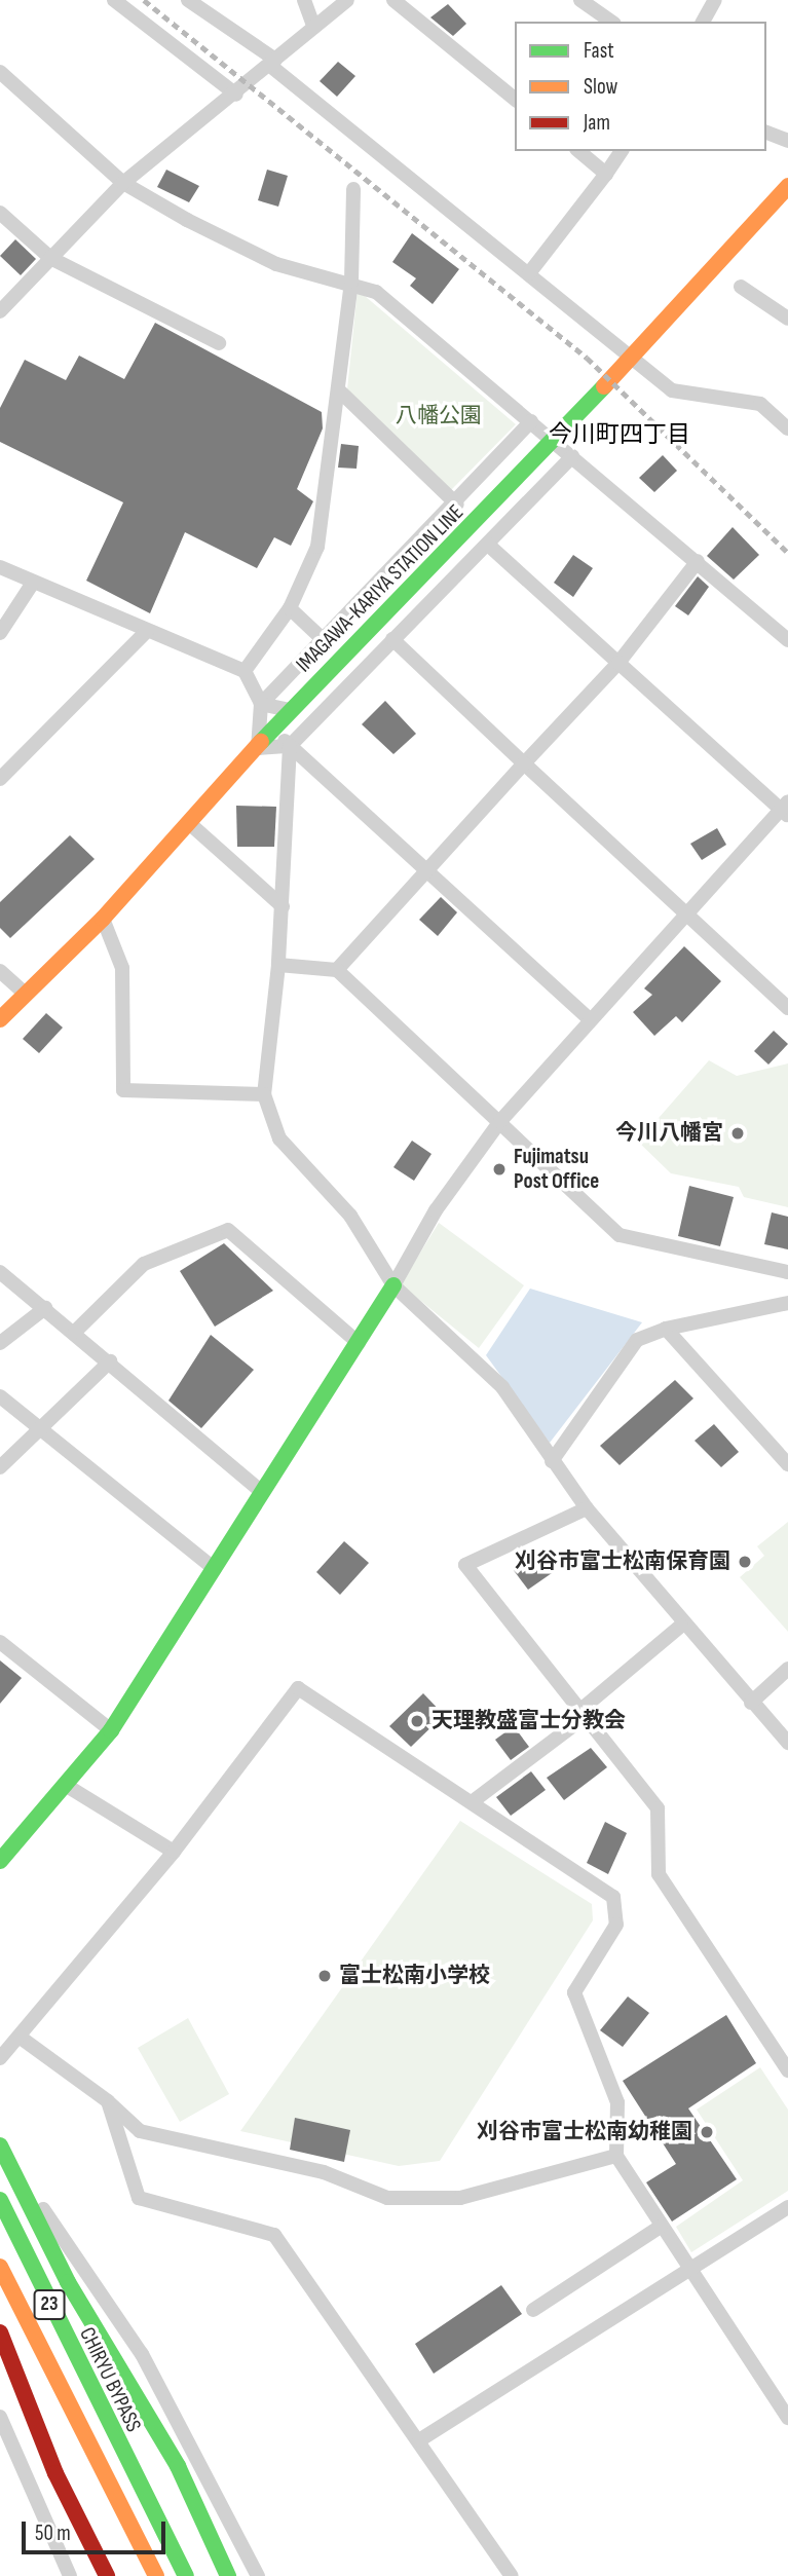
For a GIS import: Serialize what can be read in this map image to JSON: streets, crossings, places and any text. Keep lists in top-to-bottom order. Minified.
{"streets":{"main road":["IMAGAWA-KARIYA STATION LINE","23","CHIRYU BYPASS"]},"districts":["今川町四丁目"],"parks":["八幡公園"],"places":["今川八幡宮","Fujimatsu Post Office","刈谷市富士松南保育園","天理教盛富士分教会","富士松南小学校","刈谷市富士松南幼稚園"],"legend":["Fast","Slow","Jam"],"scale_bar":"50 m"}
